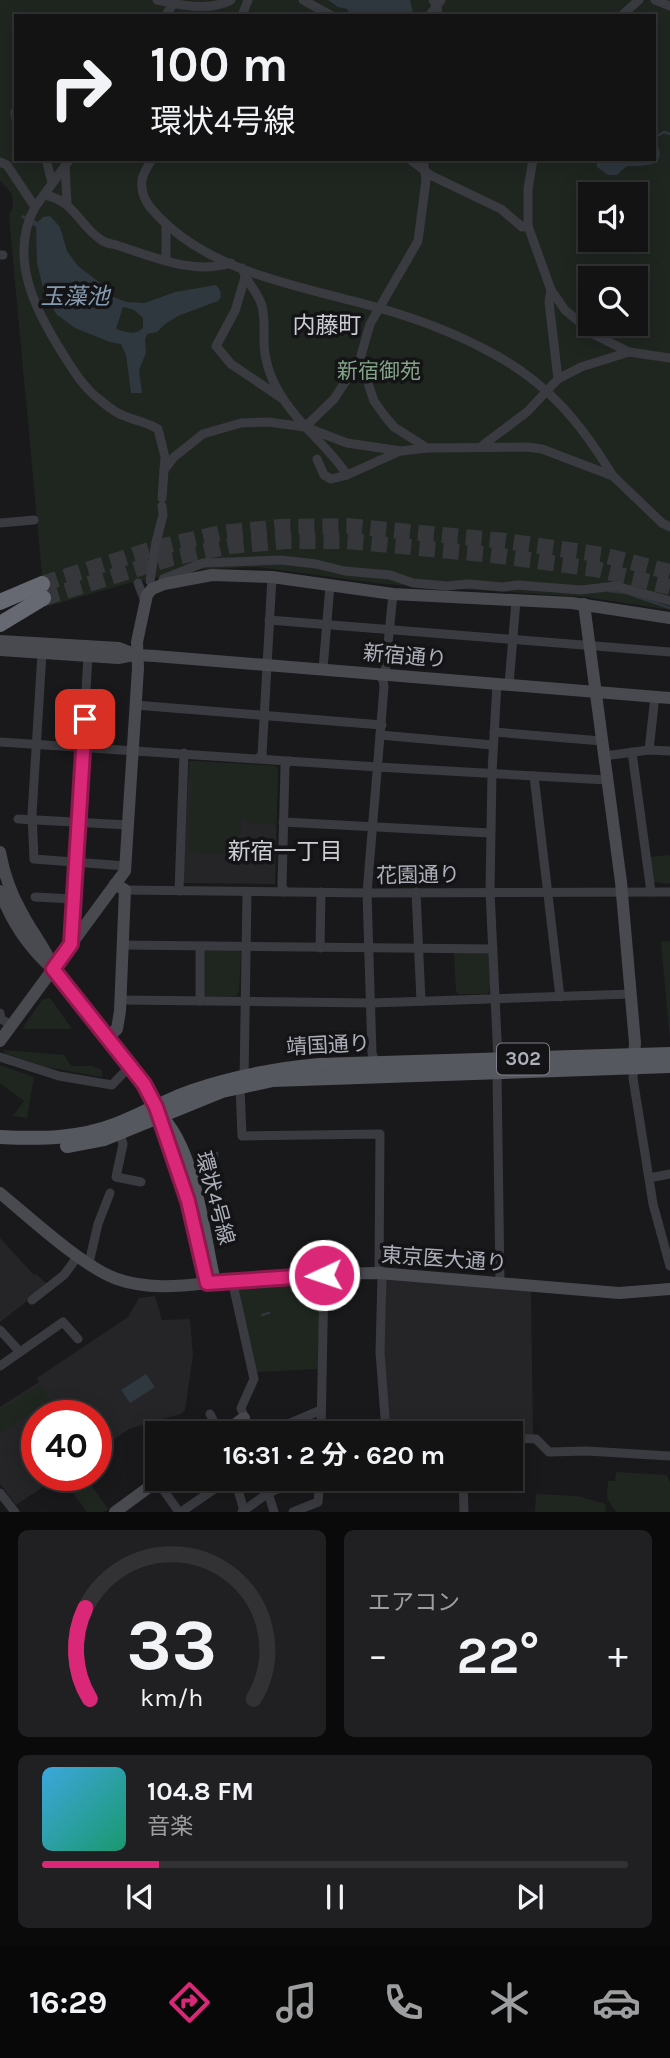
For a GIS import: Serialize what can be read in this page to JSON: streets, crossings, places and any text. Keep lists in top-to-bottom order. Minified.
{"streets":{"main road":["靖国通り","302","環状4号線"],"street":["新宿通り","花園通り","東京医大通り"]},"crossings":[["靖国通り","環状4号線"],["環状4号線","東京医大通り"]],"districts":["内藤町","新宿一丁目"],"water":["玉藻池"],"parks":["新宿御苑"],"page":{"turn":["100 m","環状4号線"],"limit":"40","trip":"16:31 · 2 分 · 620 m","tile":"エアコン","heat":["−","22°","+"],"song":["104.8 FM","音楽"],"tabs":"16:29","gauge":["33","km/h"]}}
